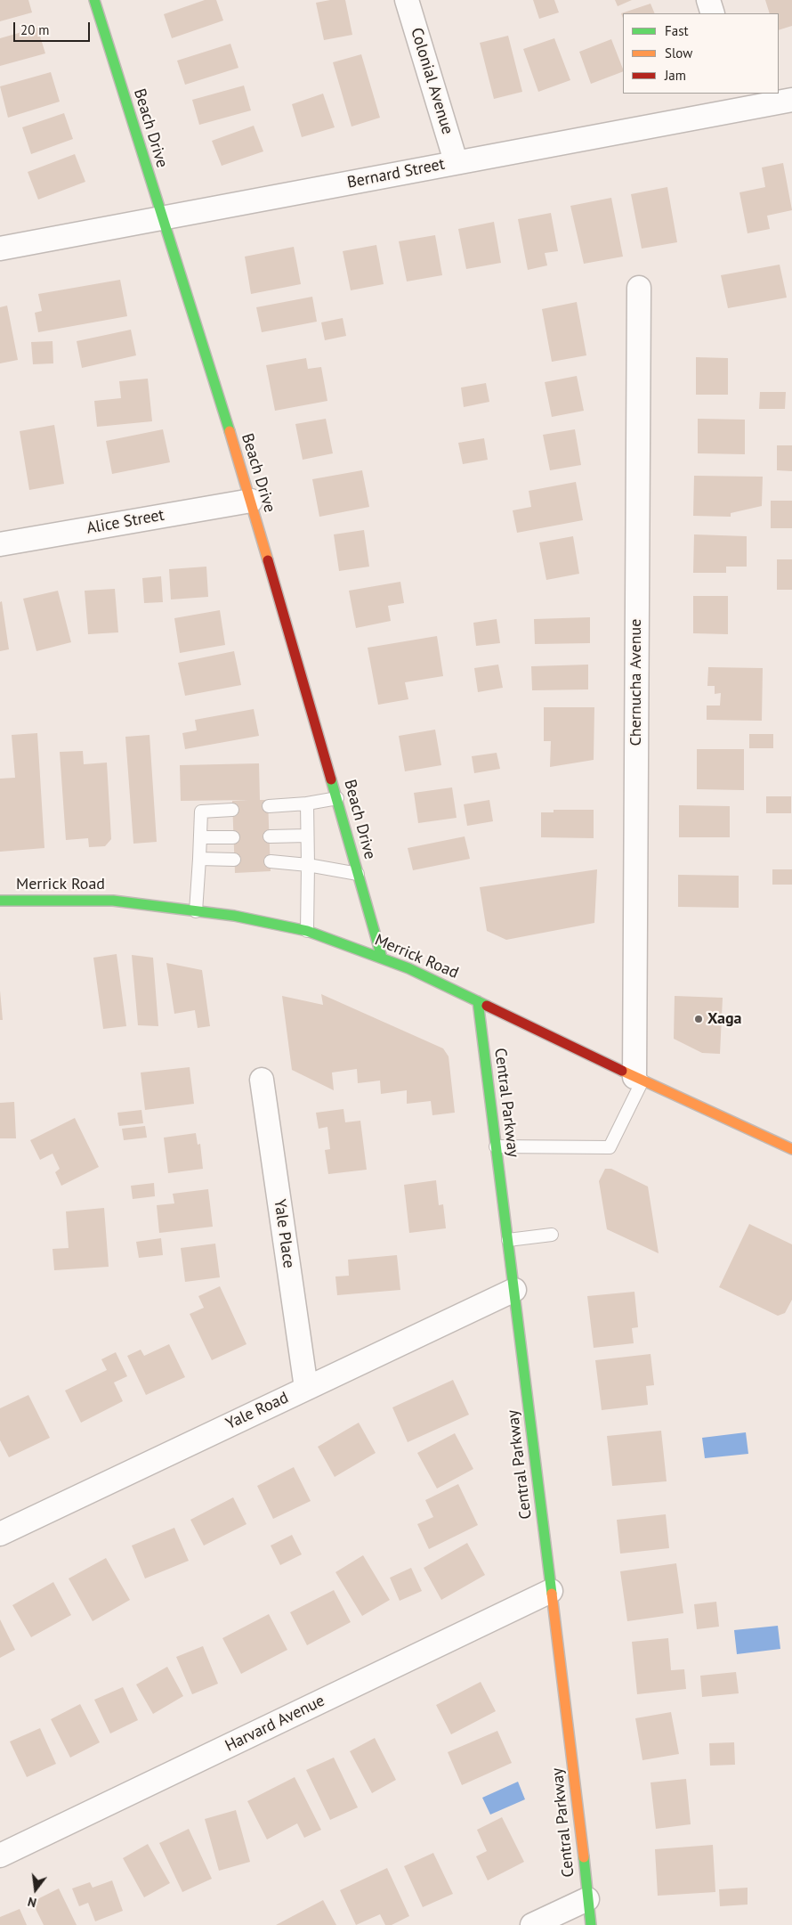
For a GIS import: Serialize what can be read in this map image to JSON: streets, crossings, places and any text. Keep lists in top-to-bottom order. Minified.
{"streets":{"street":["Colonial Avenue","Beach Drive","Bernard Street","Alice Street","Chernucha Avenue","Merrick Road","Central Parkway","Yale Place","Yale Road","Harvard Avenue"]},"crossings":[["Colonial Avenue","Bernard Street"],["Beach Drive","Bernard Street"],["Beach Drive","Alice Street"],["Beach Drive","Merrick Road"],["Chernucha Avenue","Merrick Road"],["Merrick Road","Central Parkway"],["Central Parkway","Yale Road"],["Central Parkway","Harvard Avenue"],["Yale Place","Yale Road"]],"places":["Xaga"],"legend":["Fast","Slow","Jam"],"scale_bar":"20 m","north":"bottom"}
